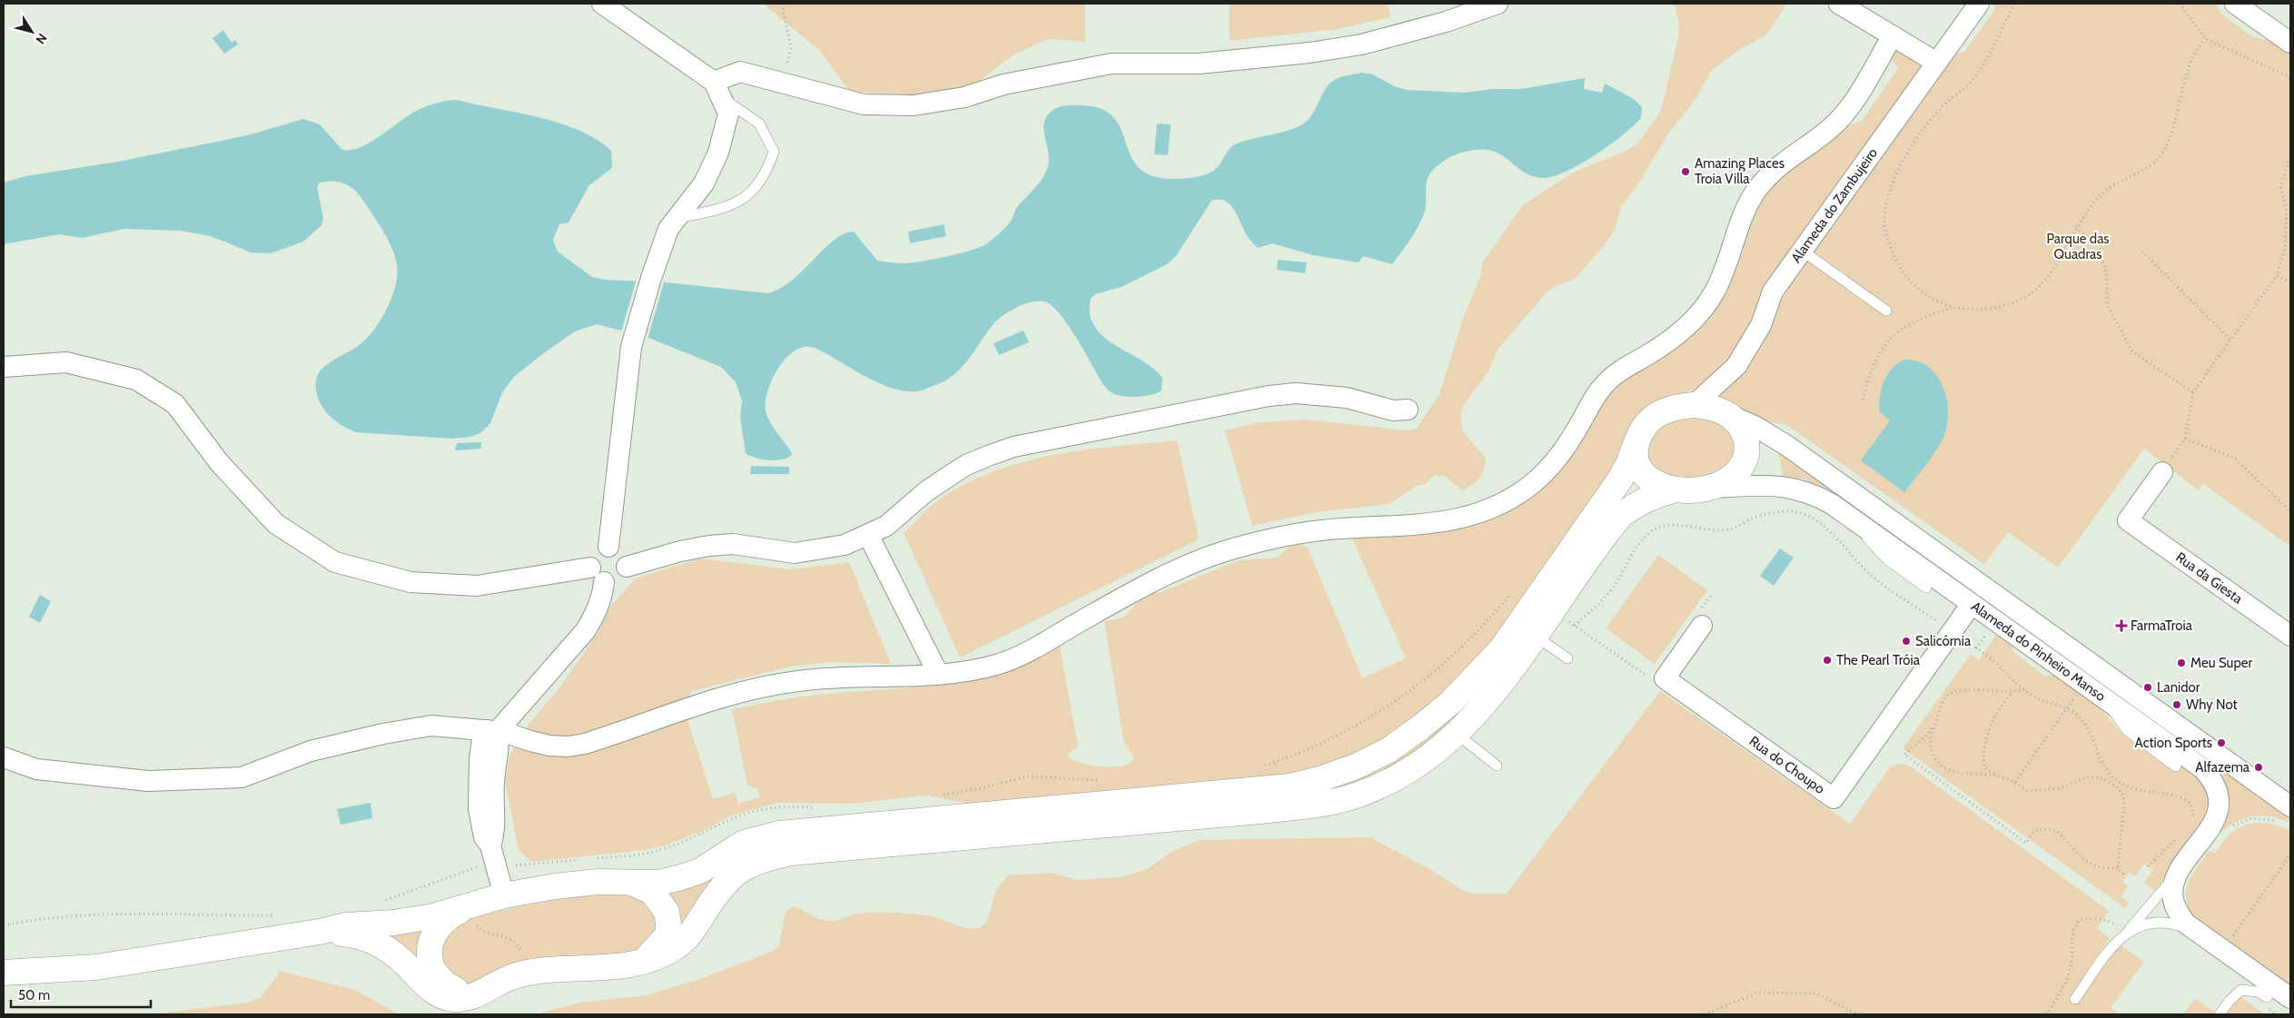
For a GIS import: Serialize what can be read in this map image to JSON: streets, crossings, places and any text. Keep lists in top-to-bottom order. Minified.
{"streets":{"street":["Alameda do Zambujeiro","Rua da Giesta","Alameda do Pinheiro Manso","Rua do Choupo"]},"crossings":[["Alameda do Zambujeiro","Alameda do Pinheiro Manso"],["Alameda do Pinheiro Manso","Rua do Choupo"]],"parks":["Parque das Quadras"],"places":{"other":["Amazing Places Troia Villa","Salicórnia","The Pearl Tróia","Meu Super","Lanidor","Why Not","Action Sports","Alfazema"],"health":["FarmaTroia"]},"scale_bar":"50 m","north":"bottom right"}
